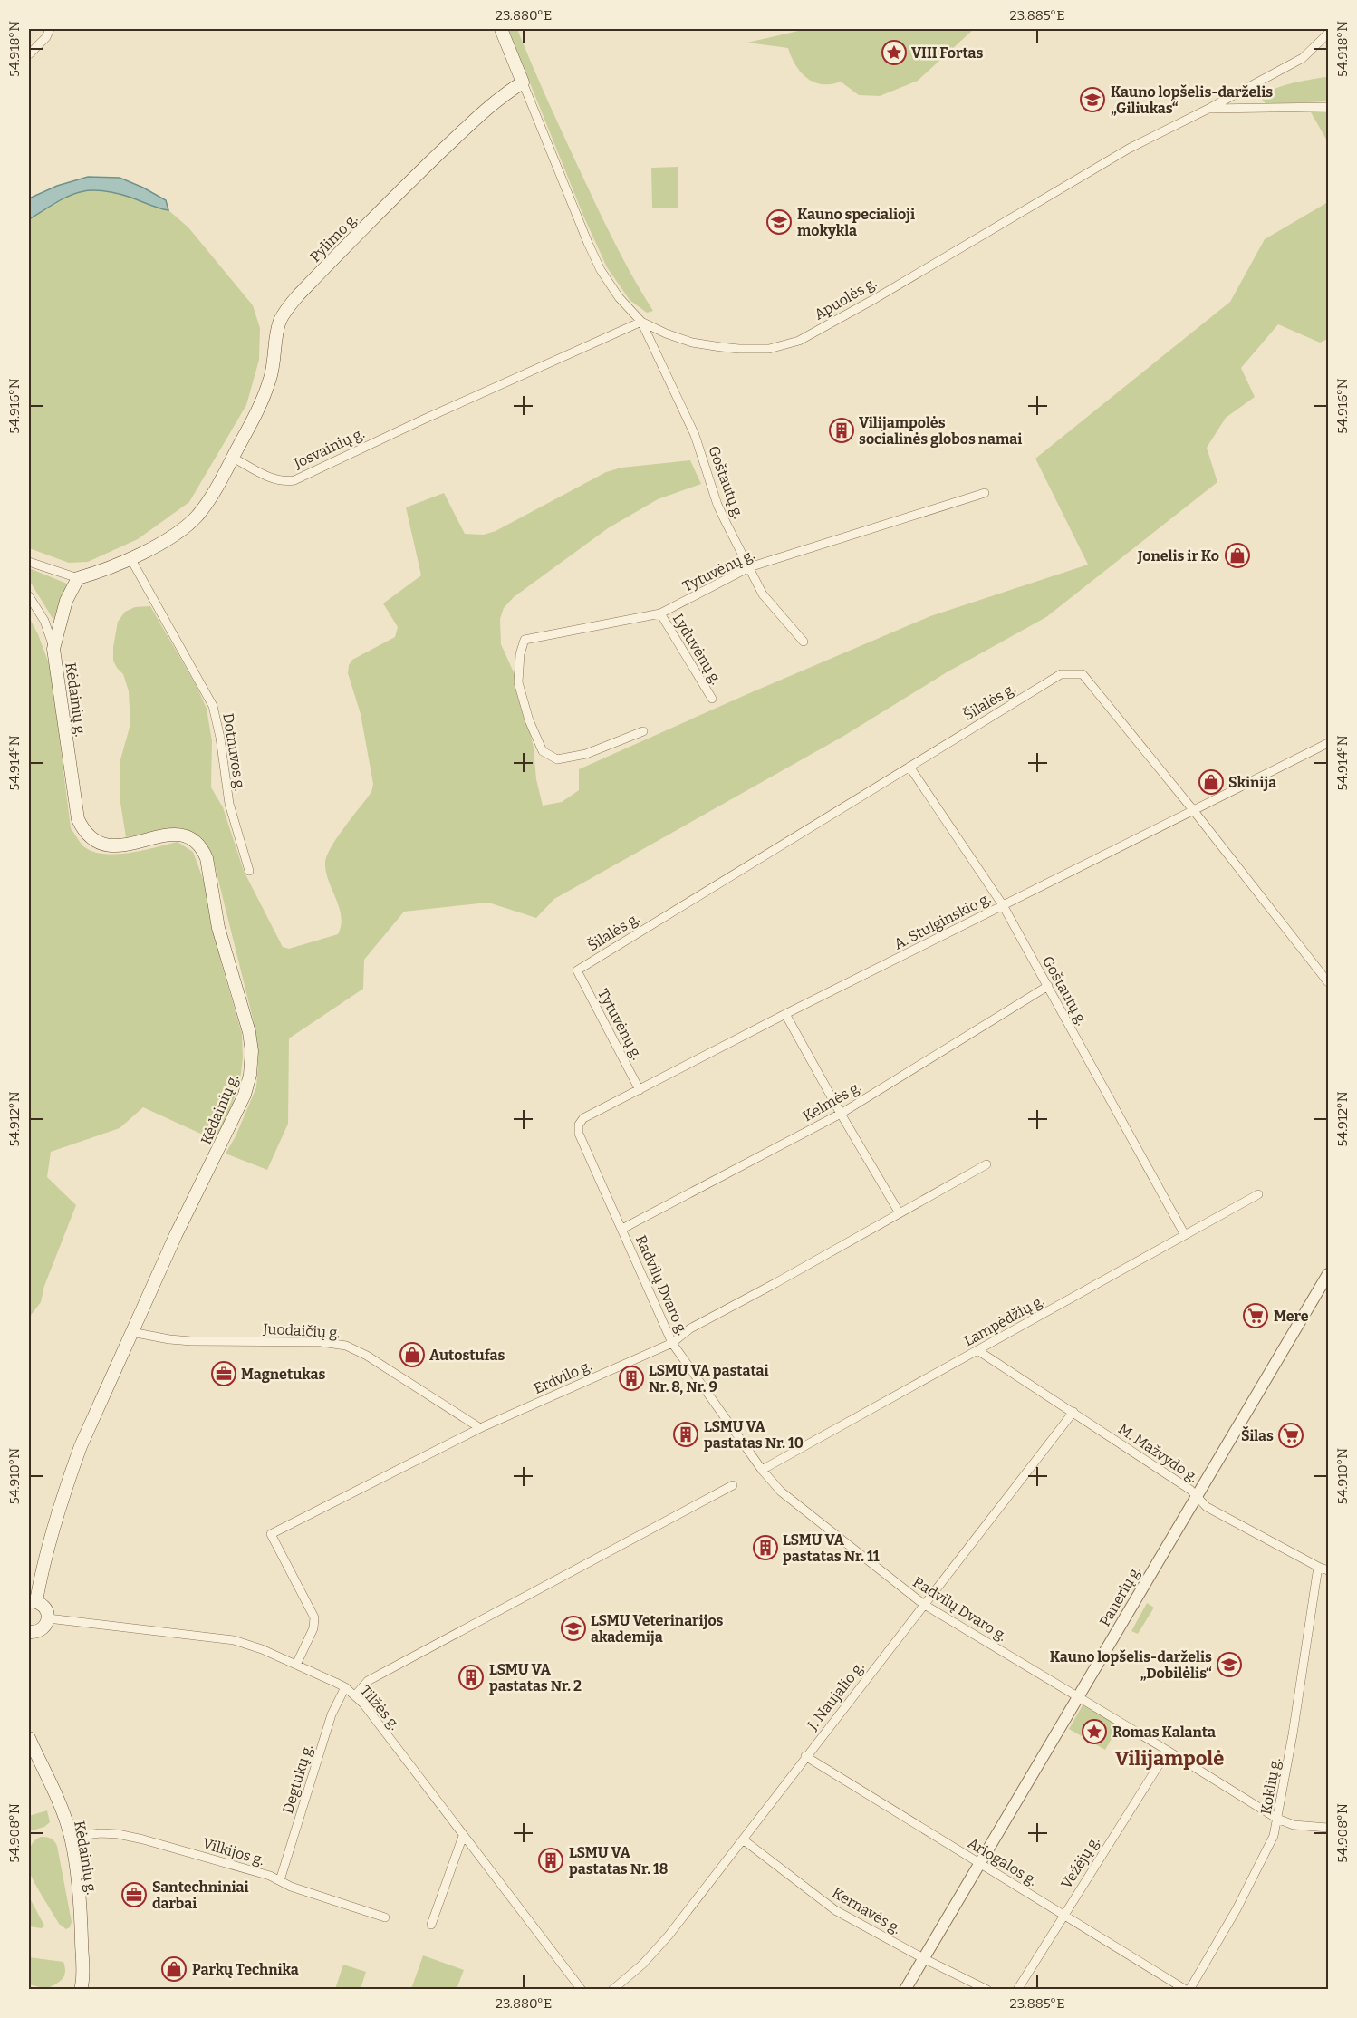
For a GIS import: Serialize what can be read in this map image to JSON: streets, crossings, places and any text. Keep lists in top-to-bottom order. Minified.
{"streets":{"main road":["Pylimo g.","Apuolės g.","Kėdainių g."],"street":["Josvainių g.","Goštautų g.","Tytuvėnų g.","Lyduvėnų g.","Šilalės g.","Dotnuvos g.","A. Stulginskio g.","Kelmės g.","Radvilų Dvaro g.","Lampėdžių g.","Juodaičių g.","Erdvilo g.","M. Mažvydo g.","Panerių g.","J. Naujalio g.","Tilžės g.","Degtukų g.","Koklių g.","Vilkijos g.","Ariogalos g.","Vežėjų g.","Kernavės g."]},"crossings":[["Pylimo g.","Apuolės g."],["Pylimo g.","Josvainių g."],["Apuolės g.","Josvainių g."],["Apuolės g.","Goštautų g."],["Josvainių g.","Goštautų g."],["Goštautų g.","Tytuvėnų g."],["Goštautų g.","Šilalės g."],["Goštautų g.","A. Stulginskio g."],["Goštautų g.","Kelmės g."],["Goštautų g.","Lampėdžių g."],["Tytuvėnų g.","Lyduvėnų g."],["Tytuvėnų g.","Šilalės g."],["Tytuvėnų g.","A. Stulginskio g."],["Kėdainių g.","Juodaičių g."],["Kėdainių g.","Vilkijos g."],["Šilalės g.","A. Stulginskio g."],["A. Stulginskio g.","Radvilų Dvaro g."],["Kelmės g.","Radvilų Dvaro g."],["Radvilų Dvaro g.","Lampėdžių g."],["Radvilų Dvaro g.","Erdvilo g."],["Radvilų Dvaro g.","Panerių g."],["Radvilų Dvaro g.","J. Naujalio g."],["Radvilų Dvaro g.","Koklių g."],["Radvilų Dvaro g.","Vežėjų g."],["Lampėdžių g.","M. Mažvydo g."],["Juodaičių g.","Erdvilo g."],["Erdvilo g.","Tilžės g."],["M. Mažvydo g.","Panerių g."],["M. Mažvydo g.","J. Naujalio g."],["M. Mažvydo g.","Koklių g."],["Panerių g.","Ariogalos g."],["Panerių g.","Kernavės g."],["J. Naujalio g.","Ariogalos g."],["J. Naujalio g.","Kernavės g."],["Tilžės g.","Degtukų g."],["Degtukų g.","Vilkijos g."],["Koklių g.","Ariogalos g."],["Ariogalos g.","Vežėjų g."]],"districts":["Vilijampolė"],"places":{"place":["VIII Fortas","Romas Kalanta"],"school or university":["Kauno lopšelis-darželis „Giliukas“","Kauno specialioji mokykla","LSMU Veterinarijos akademija","Kauno lopšelis-darželis „Dobilėlis“"],"building":["Vilijampolės socialinės globos namai","LSMU VA pastatai Nr. 8, Nr. 9","LSMU VA pastatas Nr. 10","LSMU VA pastatas Nr. 11","LSMU VA pastatas Nr. 2","LSMU VA pastatas Nr. 18"],"shop":["Jonelis ir Ko","Skinija","Autostufas","Parkų Technika"],"supermarket":["Mere","Šilas"],"office":["Magnetukas","Santechniniai darbai"]},"coordinates":["23.880°E","23.885°E","54.918°N","54.916°N","54.914°N","54.912°N","54.910°N","54.908°N"]}
